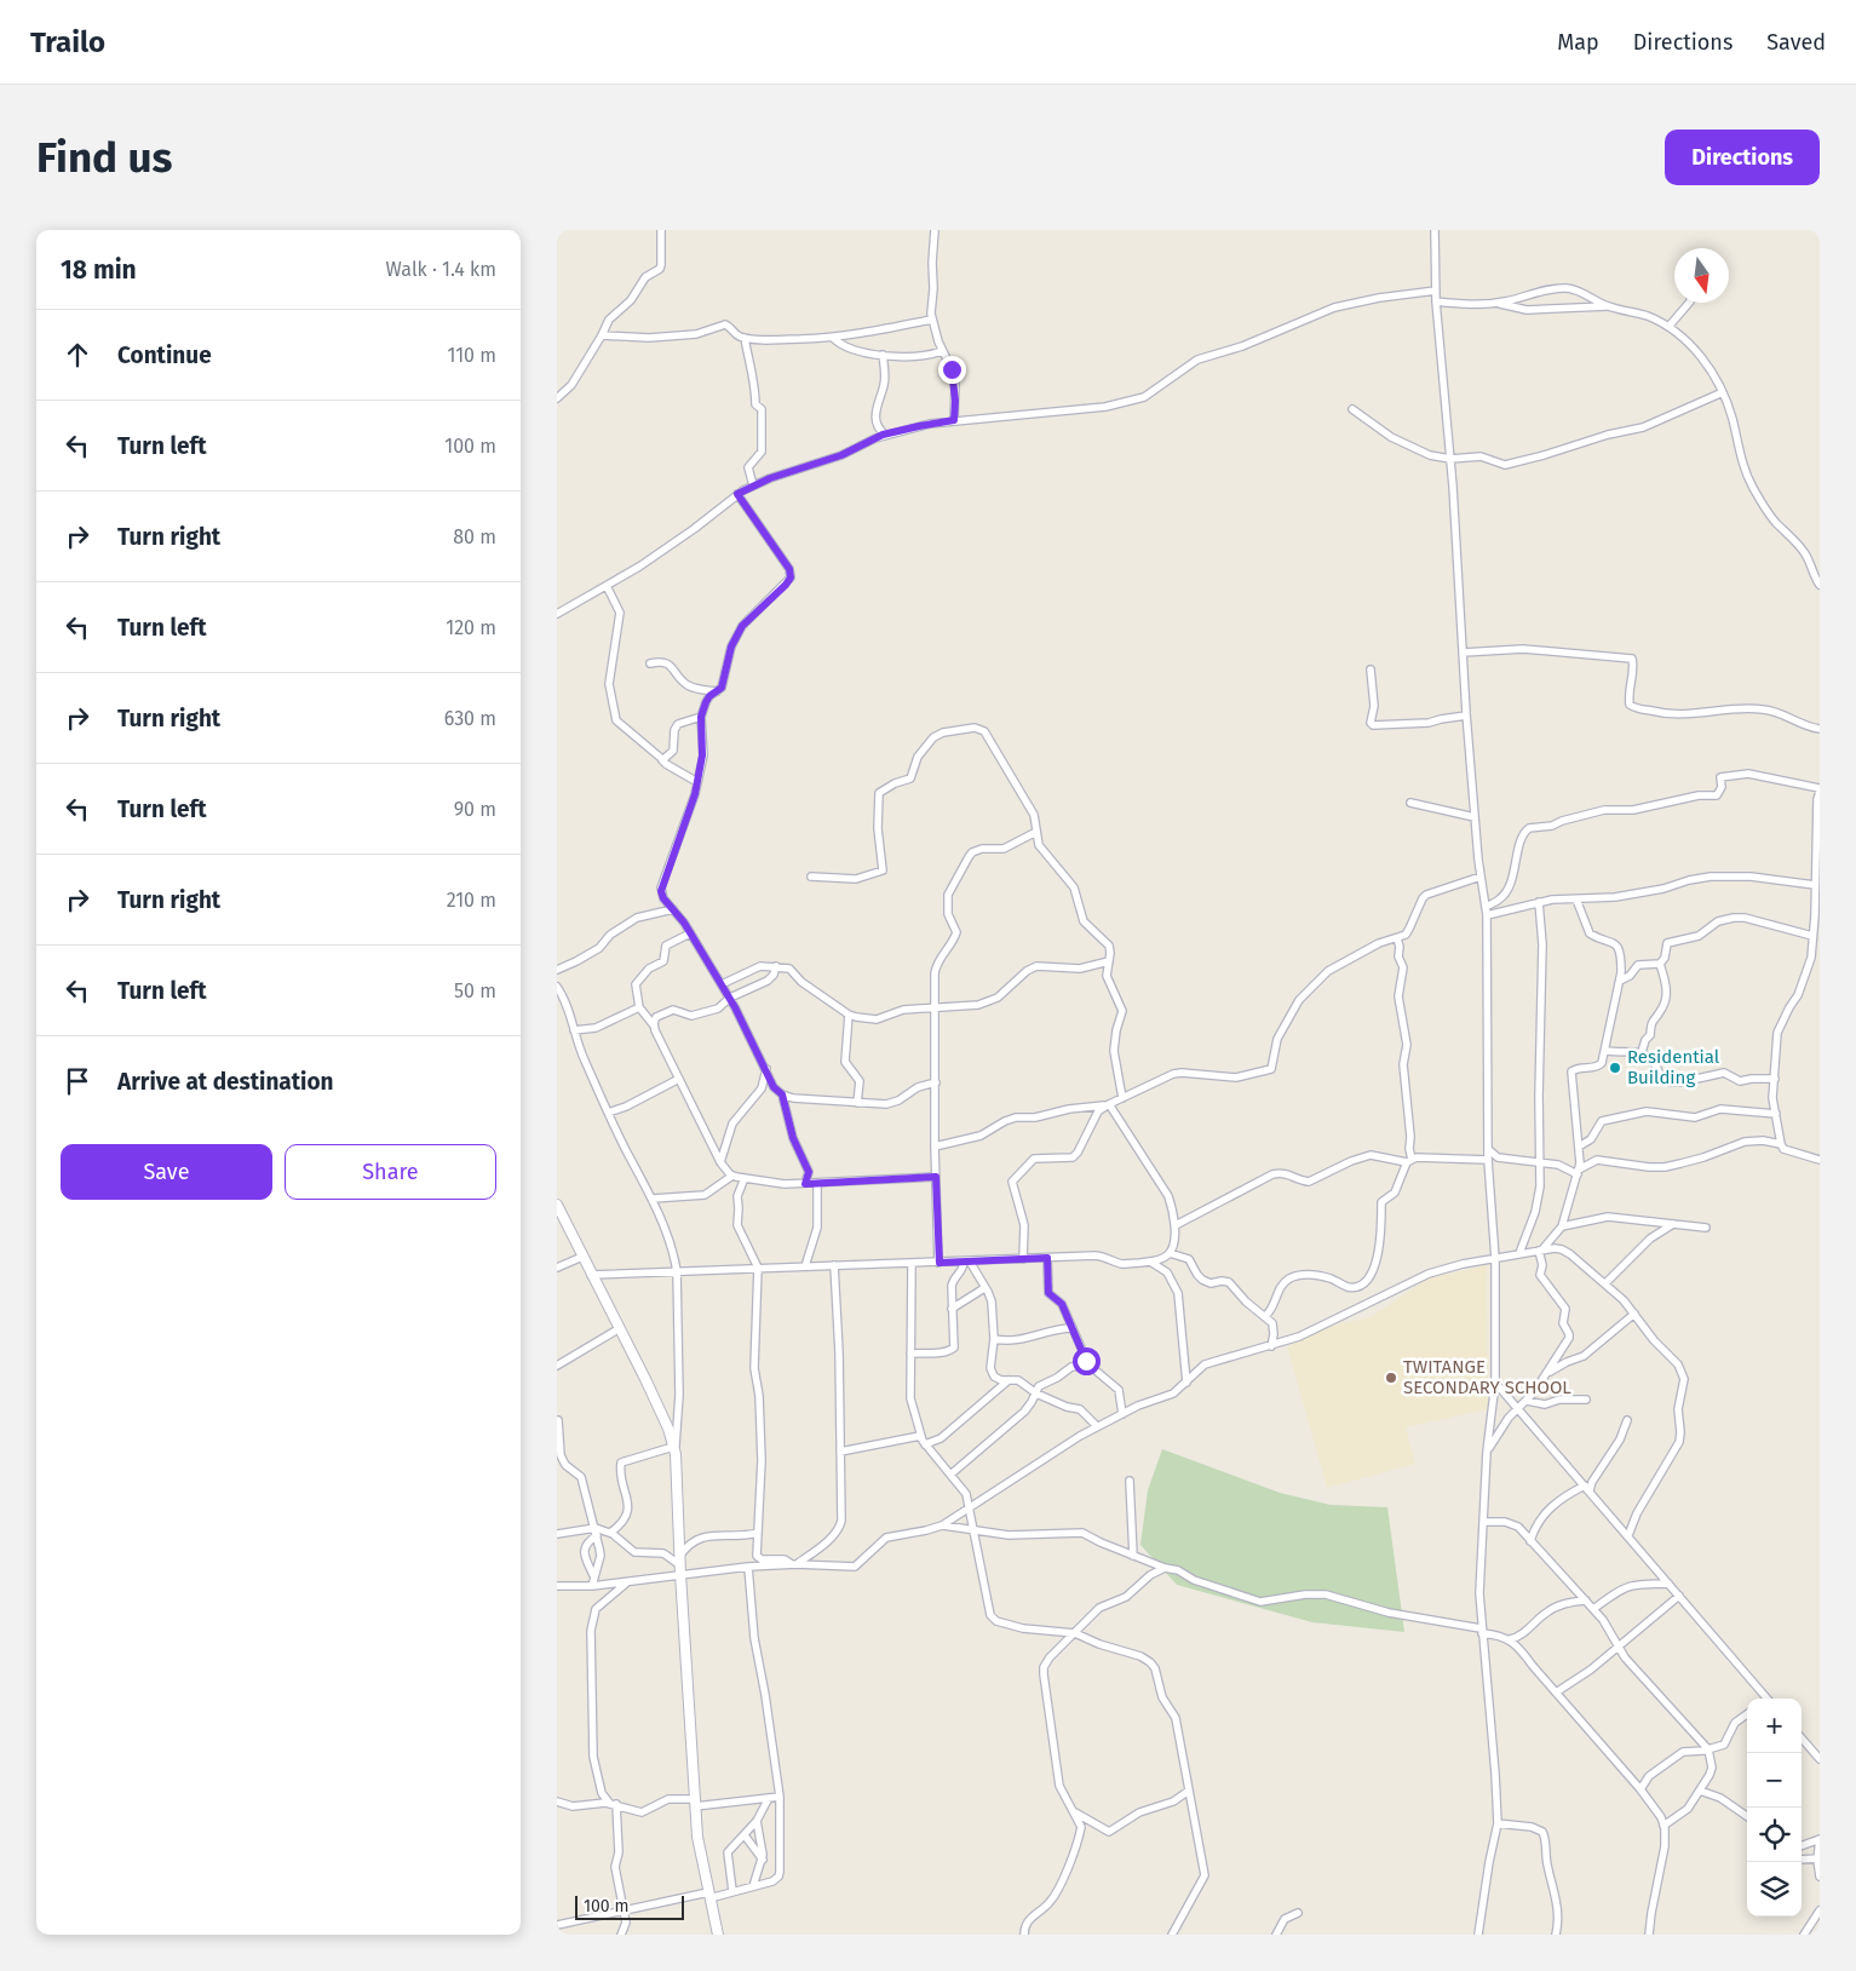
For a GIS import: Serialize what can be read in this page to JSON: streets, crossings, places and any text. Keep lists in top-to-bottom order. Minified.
{"places":["Residential Building","TWITANGE SECONDARY SCHOOL"],"scale_bar":"100 m","north":"bottom","page":{"header":"Trailo","nav":["Map","Directions","Saved"],"buttons":["Directions",["Save","Share"]],"title":"Find us","heading":["18 min","Walk · 1.4 km"],"list":[["Continue","110 m"],["Turn left","100 m"],["Turn right","80 m"],["Turn left","120 m"],["Turn right","630 m"],["Turn left","90 m"],["Turn right","210 m"],["Turn left","50 m"],"Arrive at destination"],"map_buttons":["+","−"],"scale":"100 m"}}
